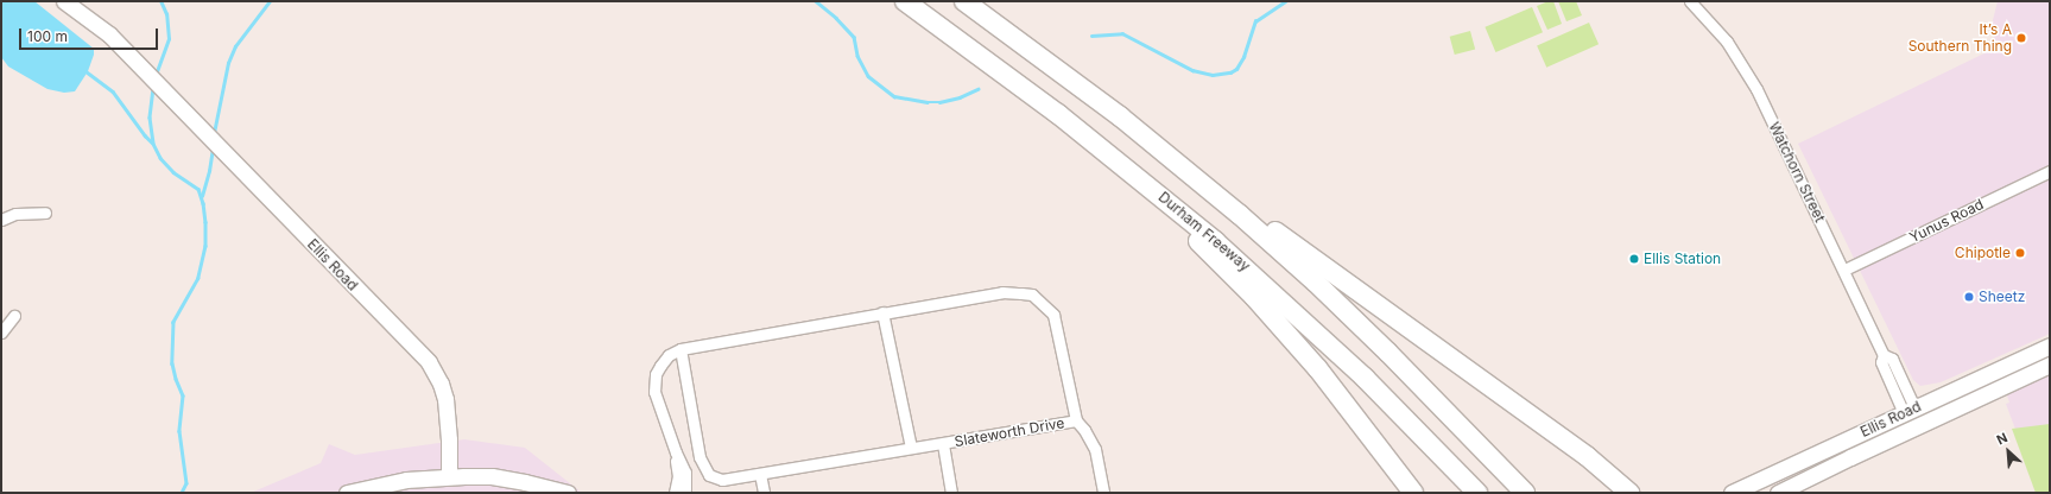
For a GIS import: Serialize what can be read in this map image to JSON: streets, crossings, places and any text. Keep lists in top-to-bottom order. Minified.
{"streets":{"highway":["Durham Freeway"],"main road":["Ellis Road"],"street":["Watchorn Street","Yunus Road","Slateworth Drive"]},"crossings":[["Watchorn Street","Yunus Road"],["Watchorn Street","Ellis Road"]],"places":["It’s A Southern Thing","Chipotle","Ellis Station","Sheetz"],"scale_bar":"100 m","north":"top left"}
